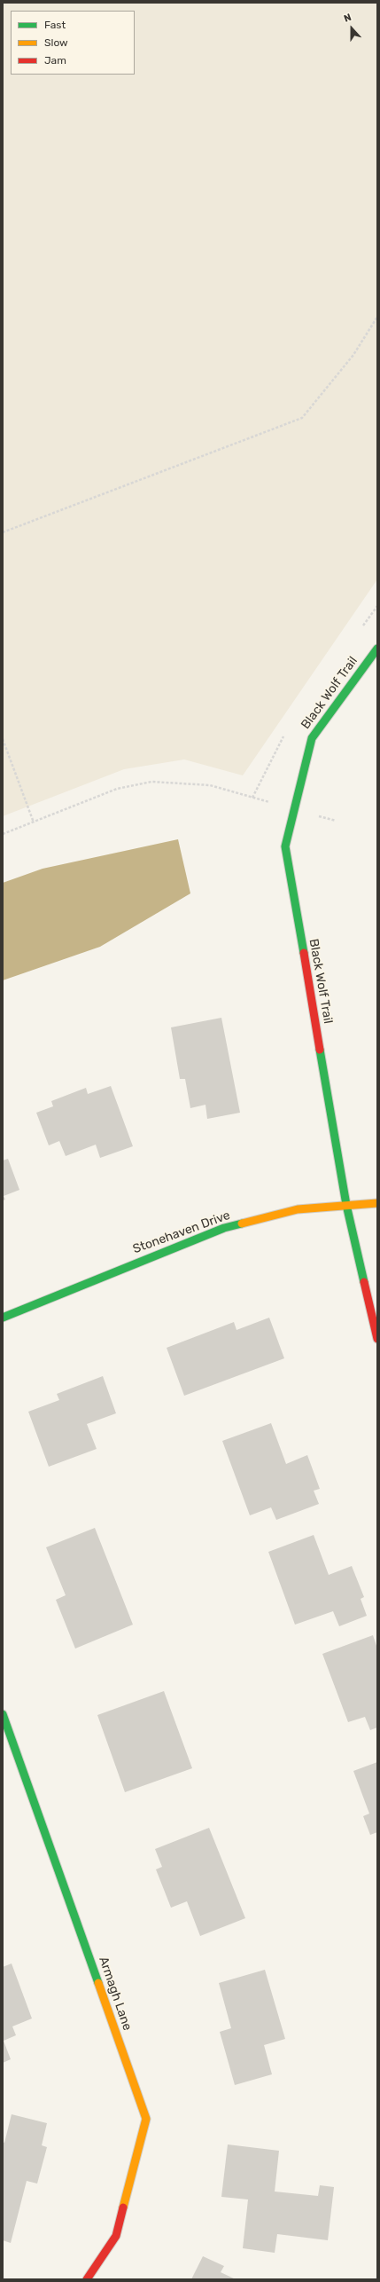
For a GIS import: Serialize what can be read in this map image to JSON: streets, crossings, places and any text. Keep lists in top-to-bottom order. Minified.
{"streets":{"street":["Black Wolf Trail","Stonehaven Drive","Armagh Lane"]},"crossings":[["Black Wolf Trail","Stonehaven Drive"]],"legend":["Fast","Slow","Jam"],"north":"top"}
